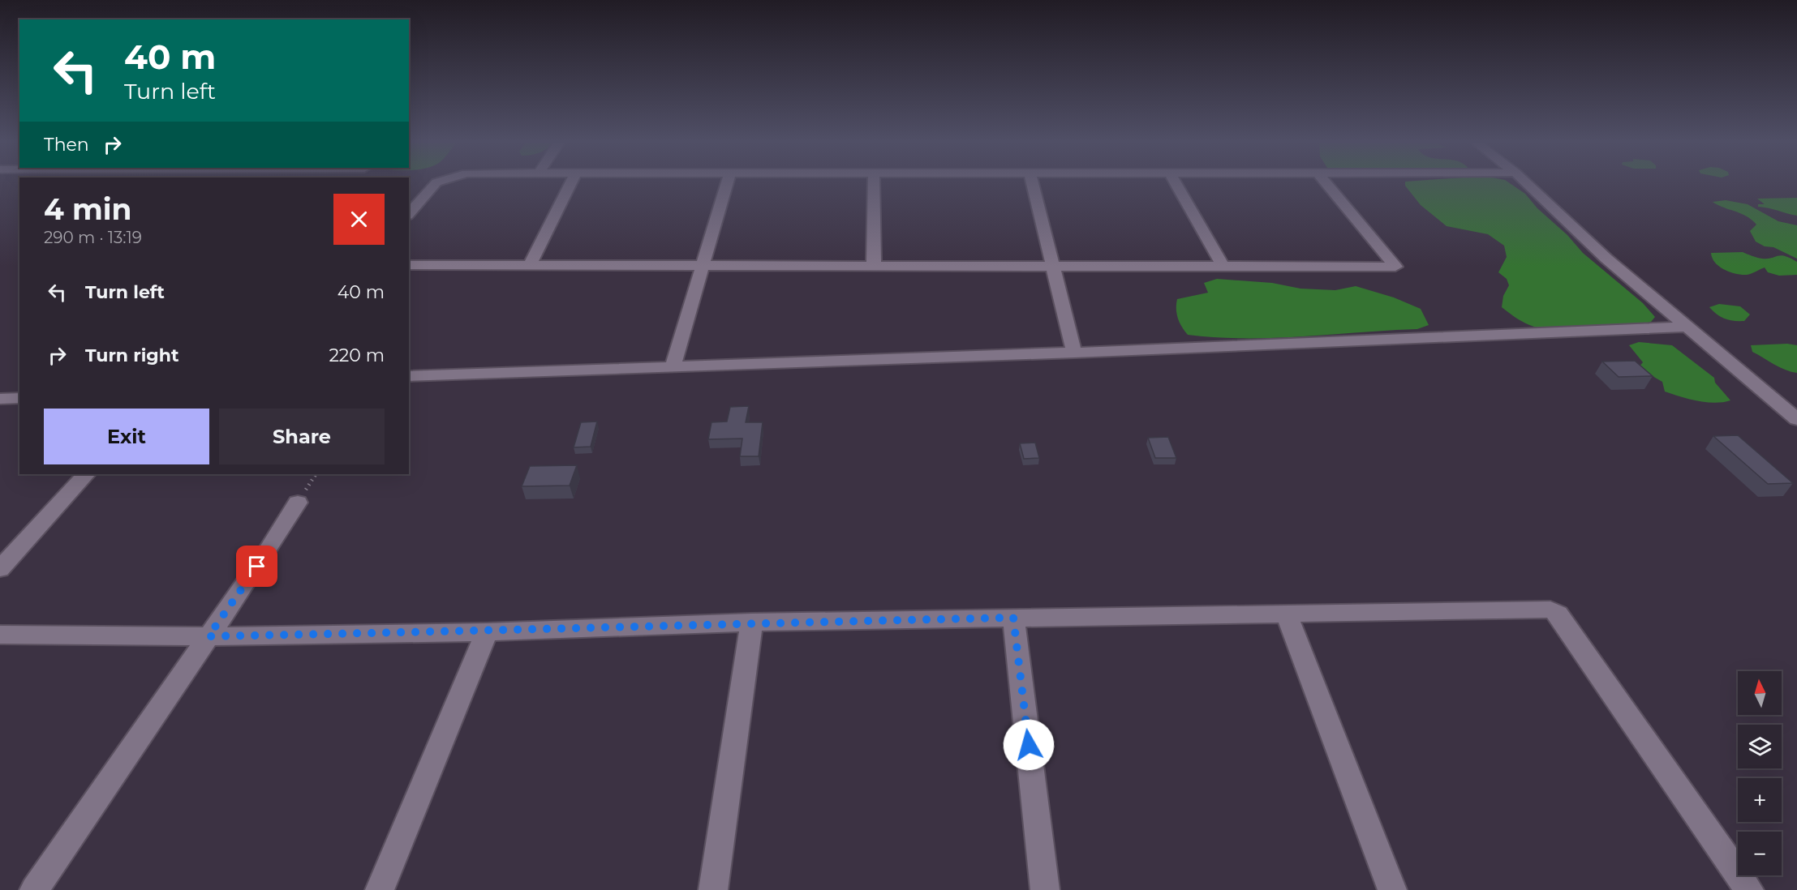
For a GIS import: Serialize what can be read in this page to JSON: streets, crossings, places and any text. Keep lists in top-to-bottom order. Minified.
{"north":"top","page":{"turn":["40 m","Turn left"],"then":"Then","heading":["4 min","290 m · 13:19"],"list":[{"name":"Turn left","value":"40 m"},{"name":"Turn right","value":"220 m"}],"buttons":["Exit","Share"],"map_buttons":["+","−"]}}
